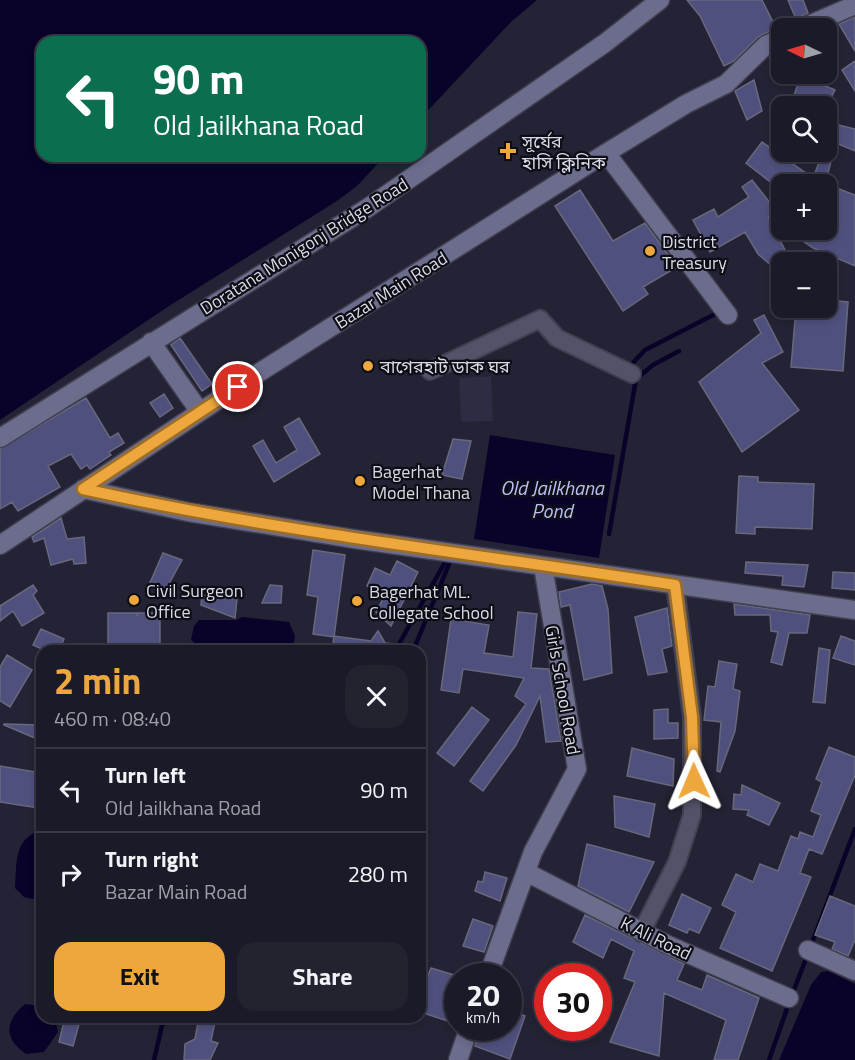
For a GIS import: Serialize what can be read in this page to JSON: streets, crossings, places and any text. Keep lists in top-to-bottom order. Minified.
{"streets":{"street":["Doratana Monigonj Bridge Road","Bazar Main Road","Girls School Road","K Ali Road"]},"crossings":[["Girls School Road","K Ali Road"]],"water":["Old Jailkhana Pond"],"places":{"health":["সূর্যের হাসি ক্লিনিক"],"other":["District Treasury","বাগেরহাট ডাক ঘর","Bagerhat Model Thana","Civil Surgeon Office","Bagerhat ML. Collegate School"]},"north":"left","page":{"map_buttons":["+","−"],"turn":["90 m","Old Jailkhana Road"],"heading":["2 min","460 m · 08:40"],"list":[{"name":"Turn left","note":"Old Jailkhana Road","value":"90 m"},{"name":"Turn right","note":"Bazar Main Road","value":"280 m"}],"buttons":["Exit","Share"],"speed":"20 km/h","limit":"30"}}
